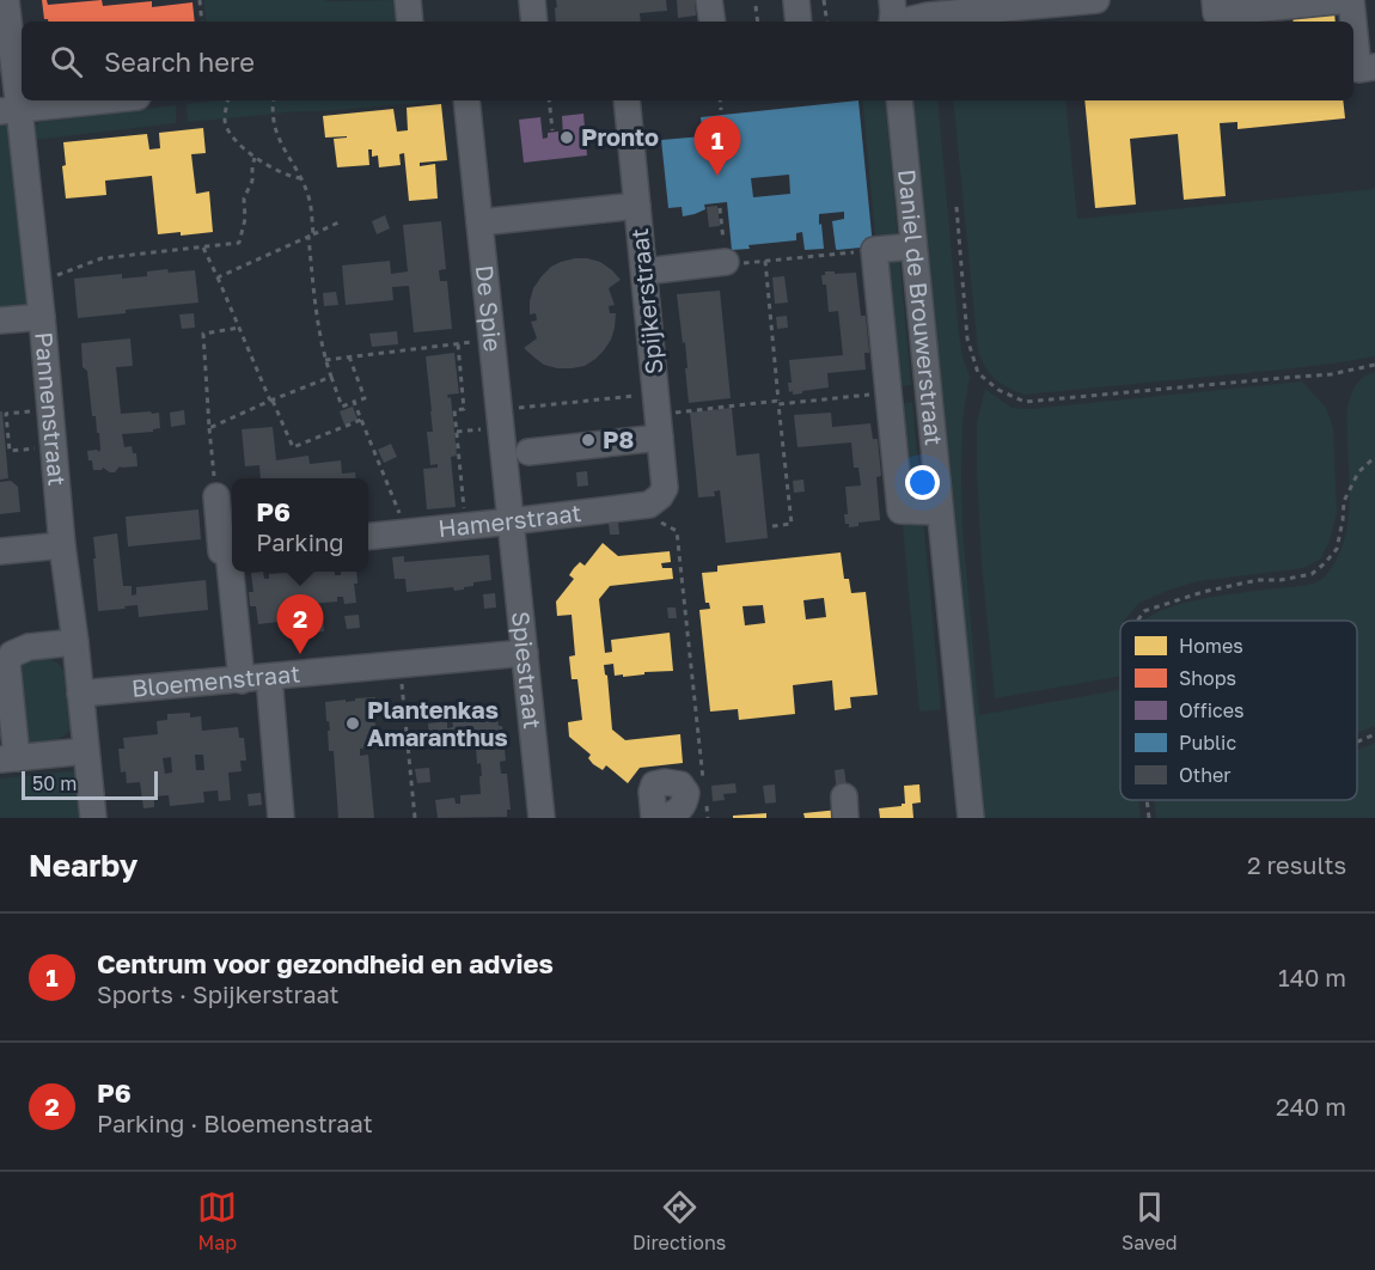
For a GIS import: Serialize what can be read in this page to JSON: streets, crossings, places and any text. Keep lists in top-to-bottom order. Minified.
{"streets":{"street":["Spijkerstraat","Daniel de Brouwerstraat","De Spie","Pannenstraat","Hamerstraat","Spiestraat","Bloemenstraat"]},"crossings":[["Spijkerstraat","Hamerstraat"],["De Spie","Hamerstraat"],["De Spie","Spiestraat"],["Pannenstraat","Bloemenstraat"],["Hamerstraat","Spiestraat"],["Spiestraat","Bloemenstraat"]],"places":["Pronto","P8","Plantenkas Amaranthus"],"legend":["Homes","Shops","Offices","Public","Other"],"scale_bar":"50 m","page":{"search":"Search here","pins":["1","2"],"popup":["P6","Parking"],"scale":"50 m","heading":["Nearby","2 results"],"list":[{"mark":"1","name":"Centrum voor gezondheid en advies","note":"Sports · Spijkerstraat","value":"140 m"},{"mark":"2","name":"P6","note":"Parking · Bloemenstraat","value":"240 m"}],"nav":["Map","Directions","Saved"]}}
